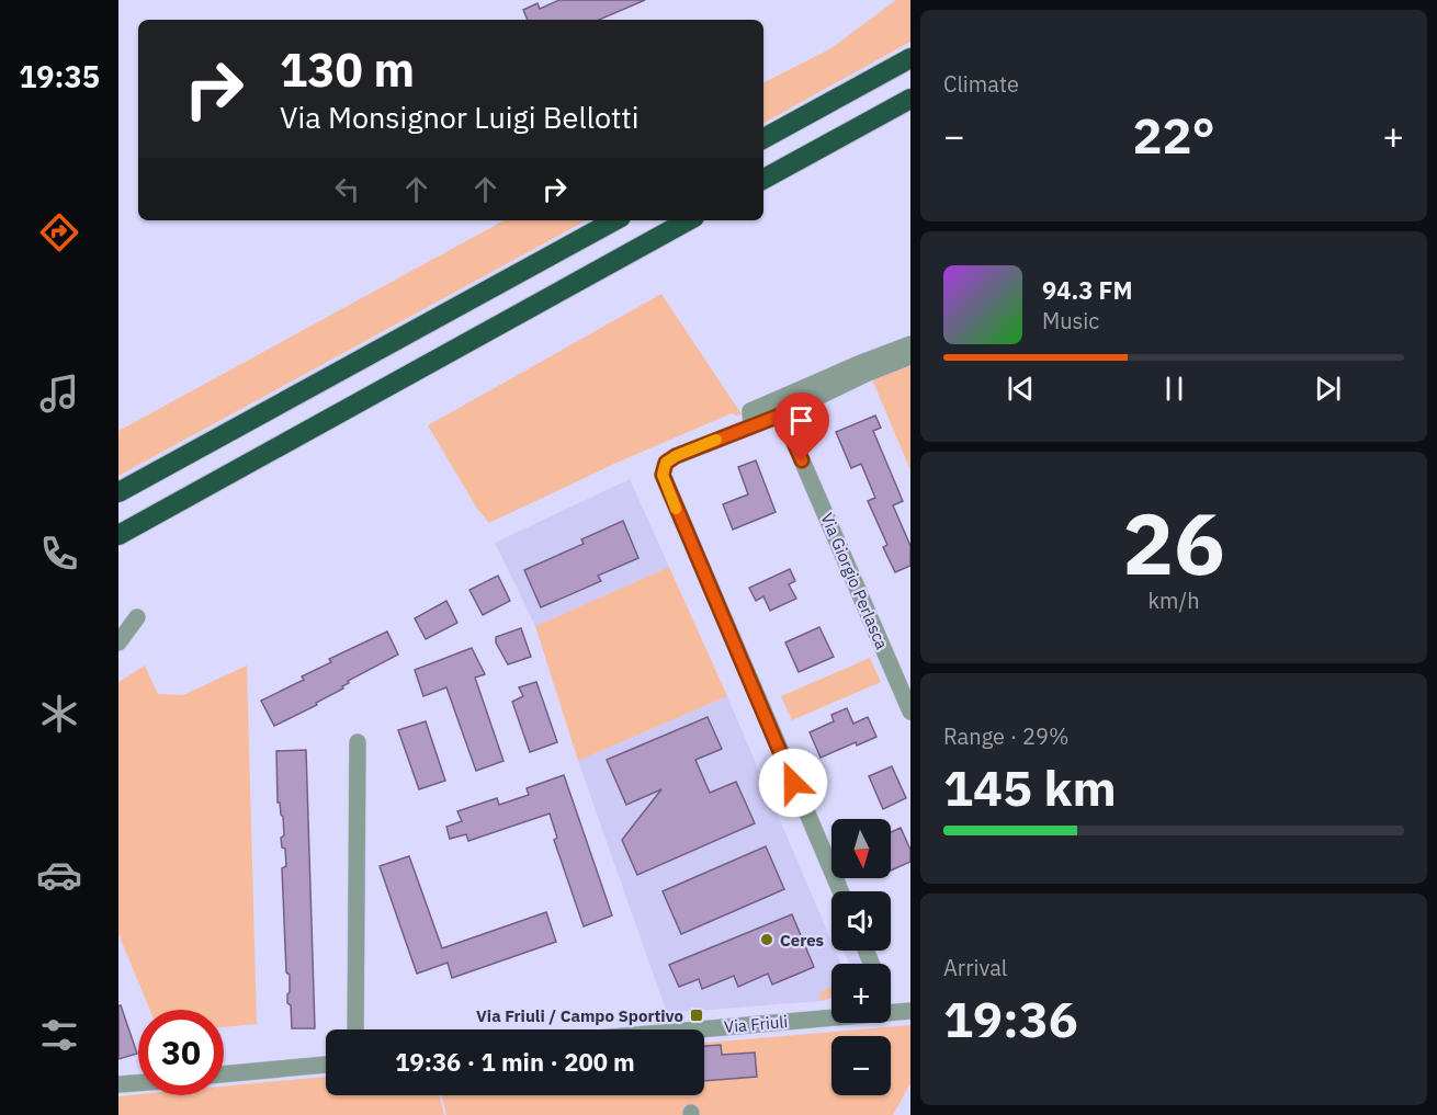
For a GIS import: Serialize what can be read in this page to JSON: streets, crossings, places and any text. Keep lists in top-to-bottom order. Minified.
{"streets":{"street":["Via Giorgio Perlasca","Via Friuli"]},"places":{"other":["Ceres"],"transit":["Via Friuli / Campo Sportivo"]},"north":"bottom","page":{"tabs":"19:35","tile":["Climate",["26","km/h"],["Range · 29%","145 km"],["Arrival","19:36"]],"turn":["130 m","Via Monsignor Luigi Bellotti"],"heat":["−","22°","+"],"song":["94.3 FM","Music"],"map_buttons":["+","−"],"limit":"30","trip":"19:36 · 1 min · 200 m"}}
